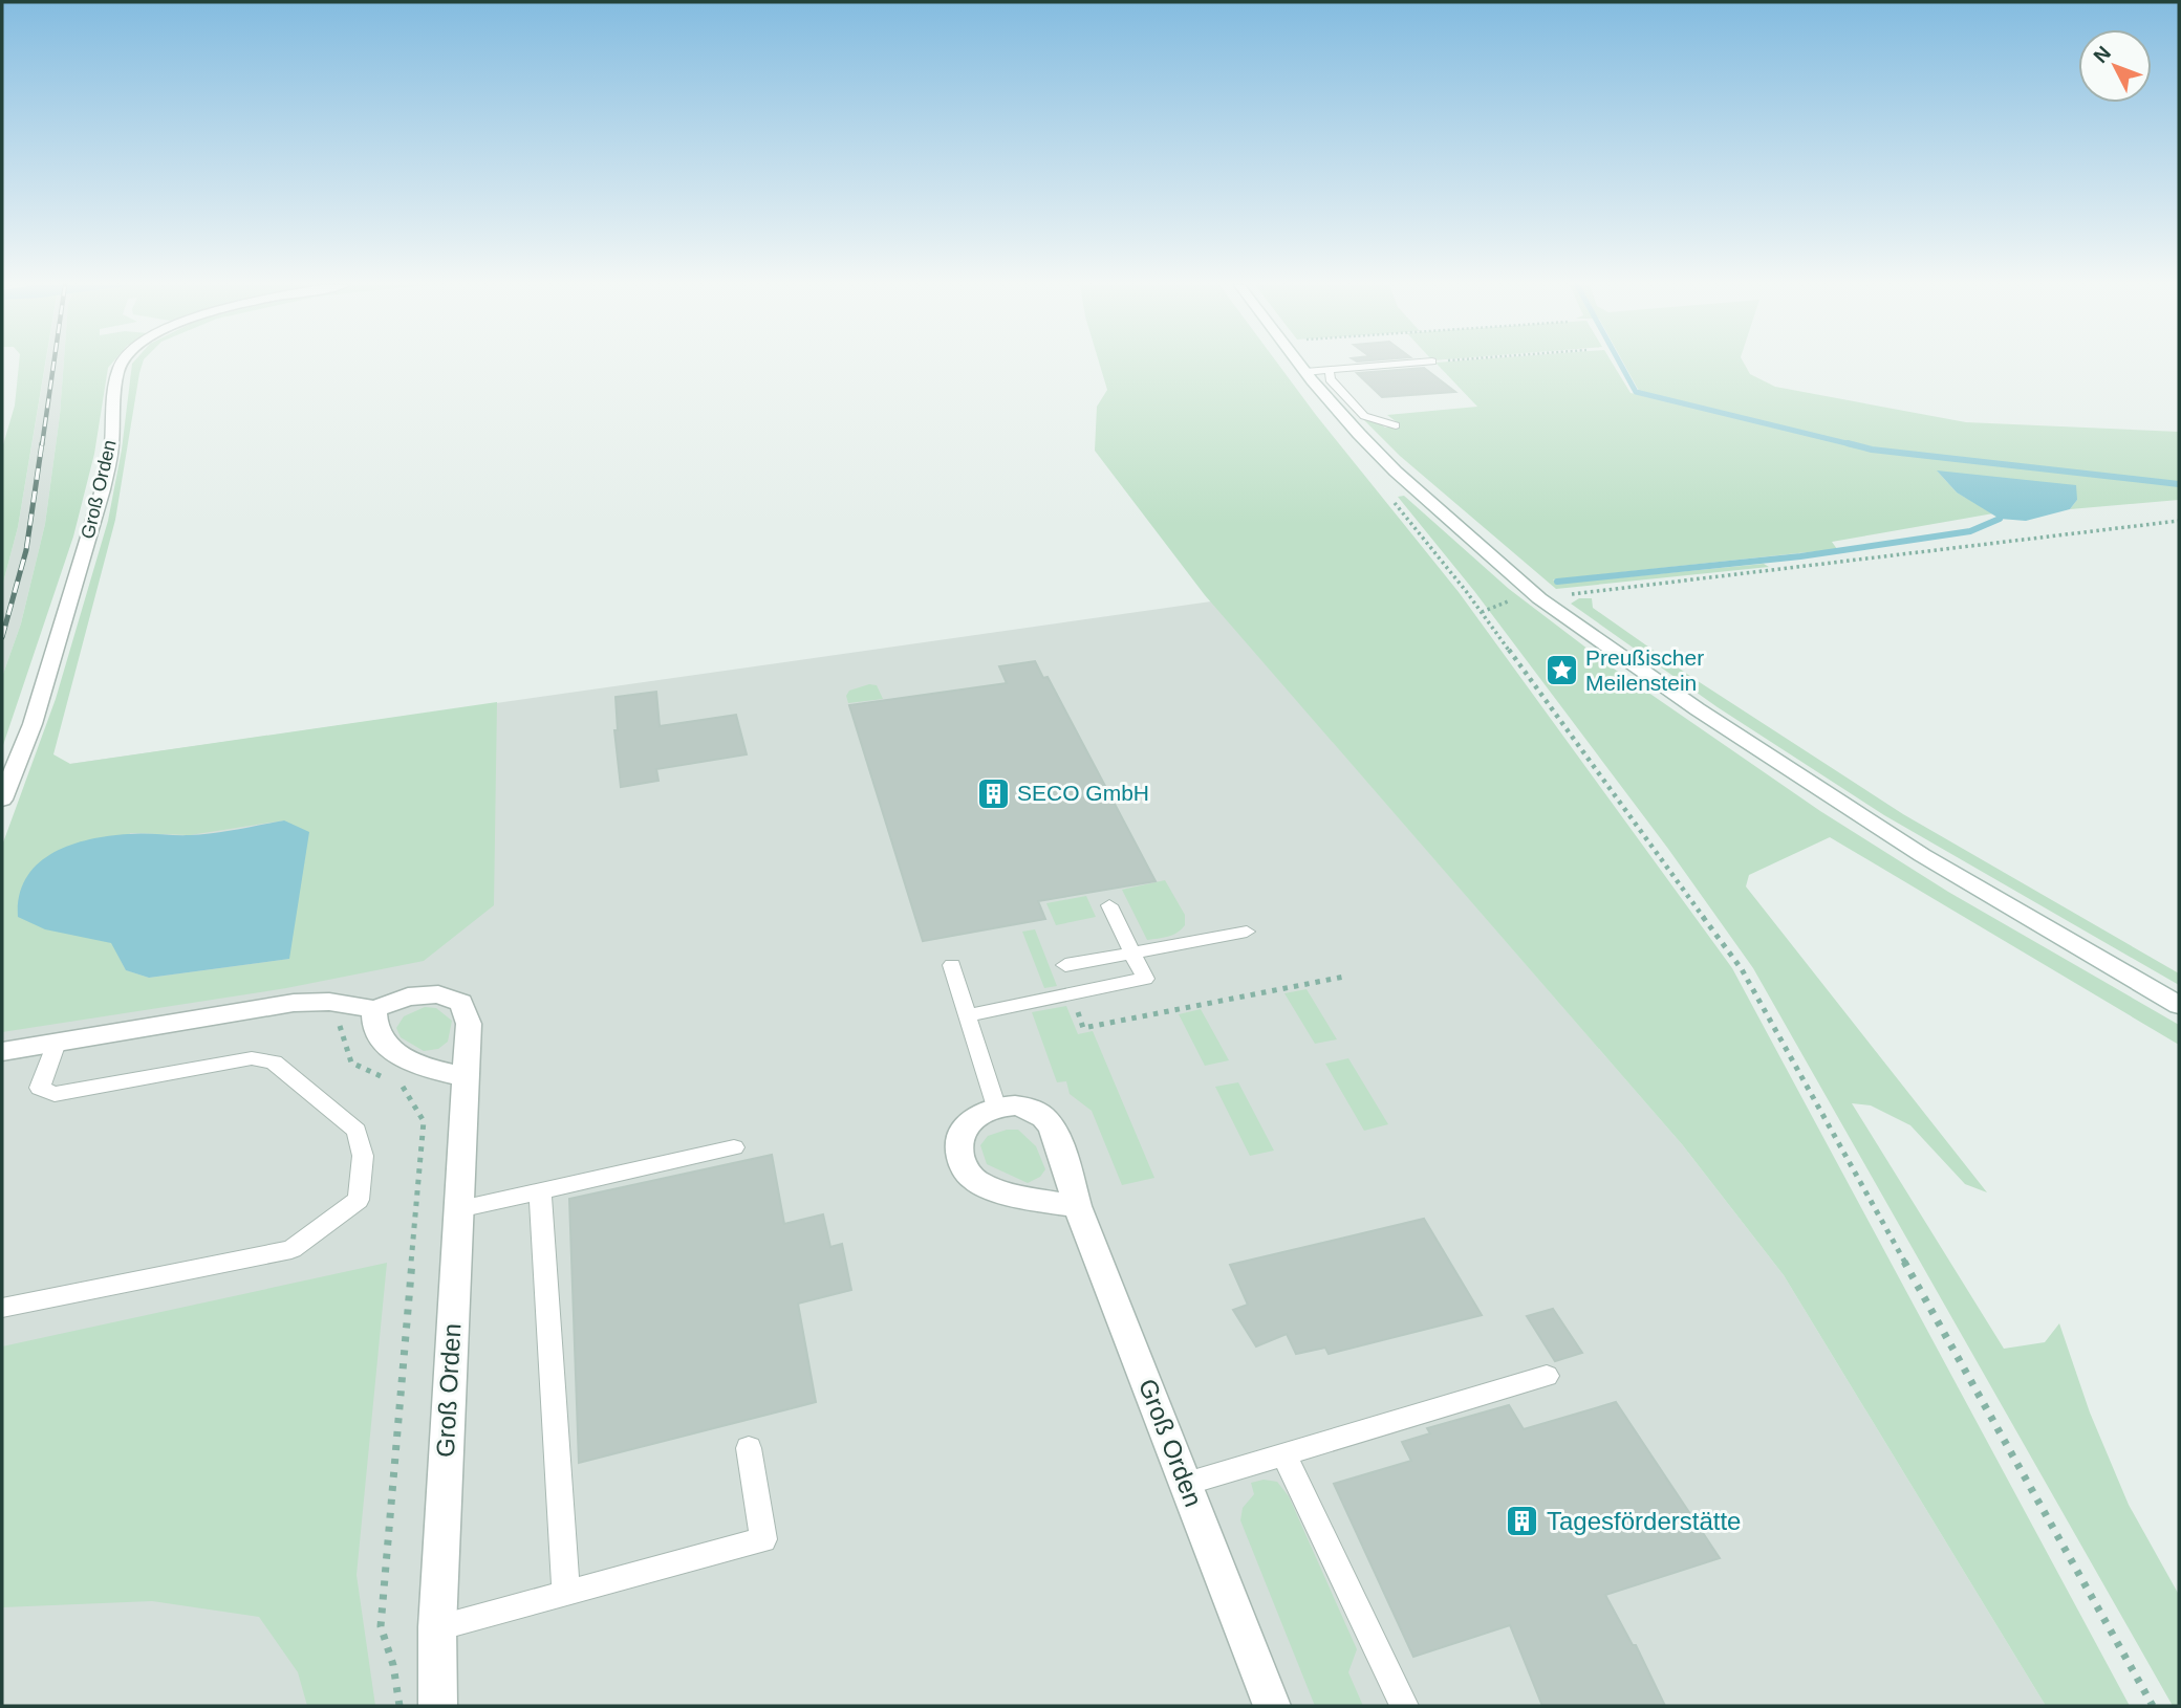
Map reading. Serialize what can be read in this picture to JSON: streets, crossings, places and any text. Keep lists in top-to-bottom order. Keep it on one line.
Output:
{"streets":{"street":["Groß Orden"]},"places":{"place":["Preußischer Meilenstein"],"building":["SECO GmbH","Tagesförderstätte"]},"north":"top left"}
